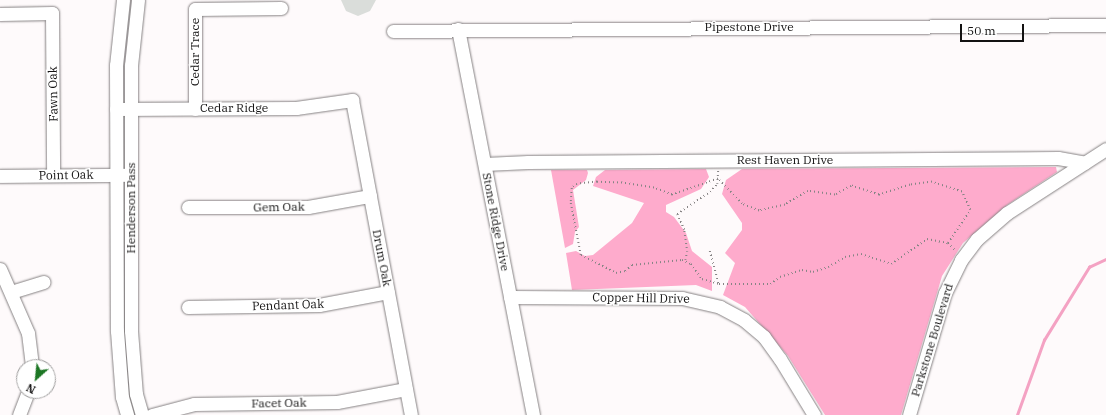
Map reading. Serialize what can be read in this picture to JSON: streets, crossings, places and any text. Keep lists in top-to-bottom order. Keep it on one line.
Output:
{"streets":{"street":["Pipestone Drive","Cedar Trace","Fawn Oak","Cedar Ridge","Rest Haven Drive","Point Oak","Gem Oak","Henderson Pass","Stone Ridge Drive","Drum Oak","Copper Hill Drive","Pendant Oak","Parkstone Boulevard","Facet Oak"]},"crossings":[["Pipestone Drive","Stone Ridge Drive"],["Cedar Trace","Cedar Ridge"],["Fawn Oak","Point Oak"],["Cedar Ridge","Henderson Pass"],["Cedar Ridge","Drum Oak"],["Rest Haven Drive","Stone Ridge Drive"],["Rest Haven Drive","Parkstone Boulevard"],["Point Oak","Henderson Pass"],["Gem Oak","Drum Oak"],["Stone Ridge Drive","Copper Hill Drive"],["Drum Oak","Pendant Oak"],["Drum Oak","Facet Oak"]],"scale_bar":"50 m","north":"bottom left"}
